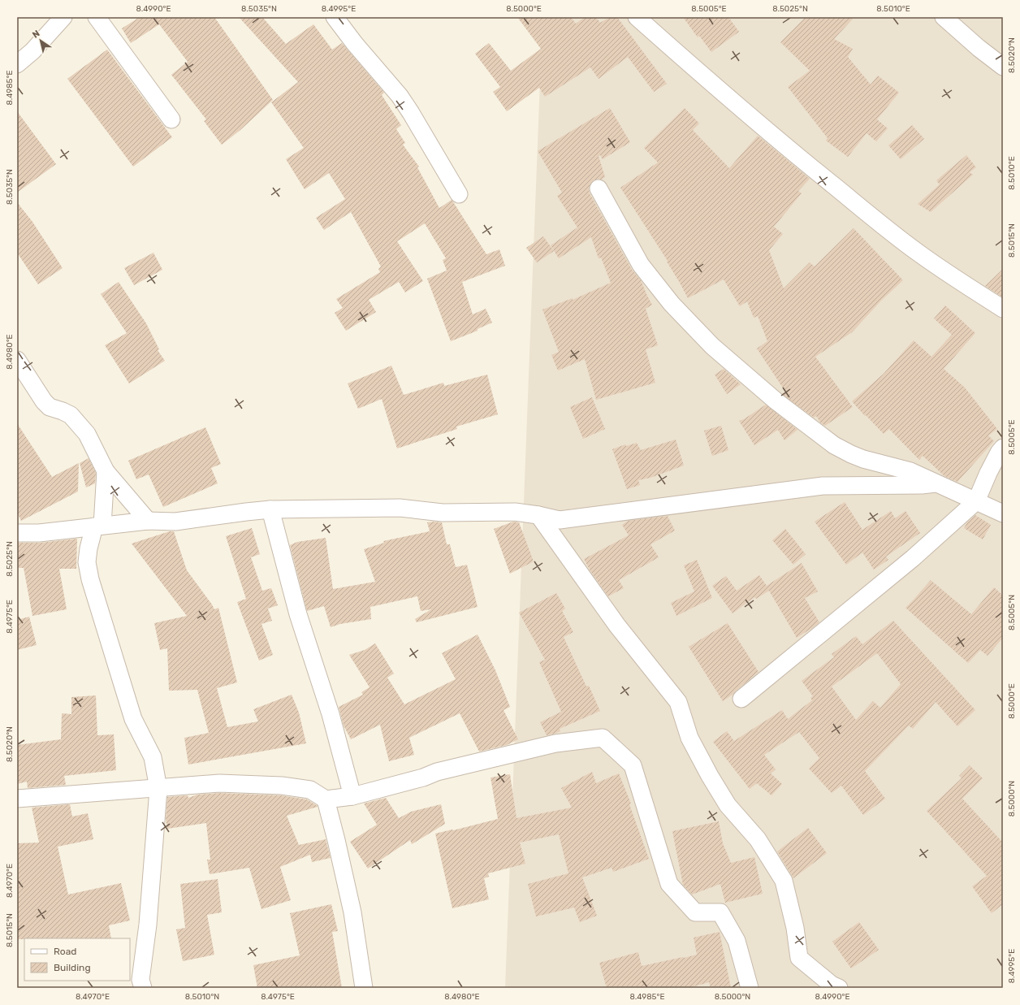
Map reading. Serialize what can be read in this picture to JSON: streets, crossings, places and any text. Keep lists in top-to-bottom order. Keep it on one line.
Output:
{"legend":["Road","Building"],"north":"top left","coordinates":["8.4990°E","8.5035°N","8.4995°E","8.5000°E","8.5005°E","8.5025°N","8.5010°E","8.5020°N","8.4985°E","8.5015°N","8.4980°E","8.5005°N","8.4975°E","8.5000°N","8.4970°E","8.5010°N"]}
